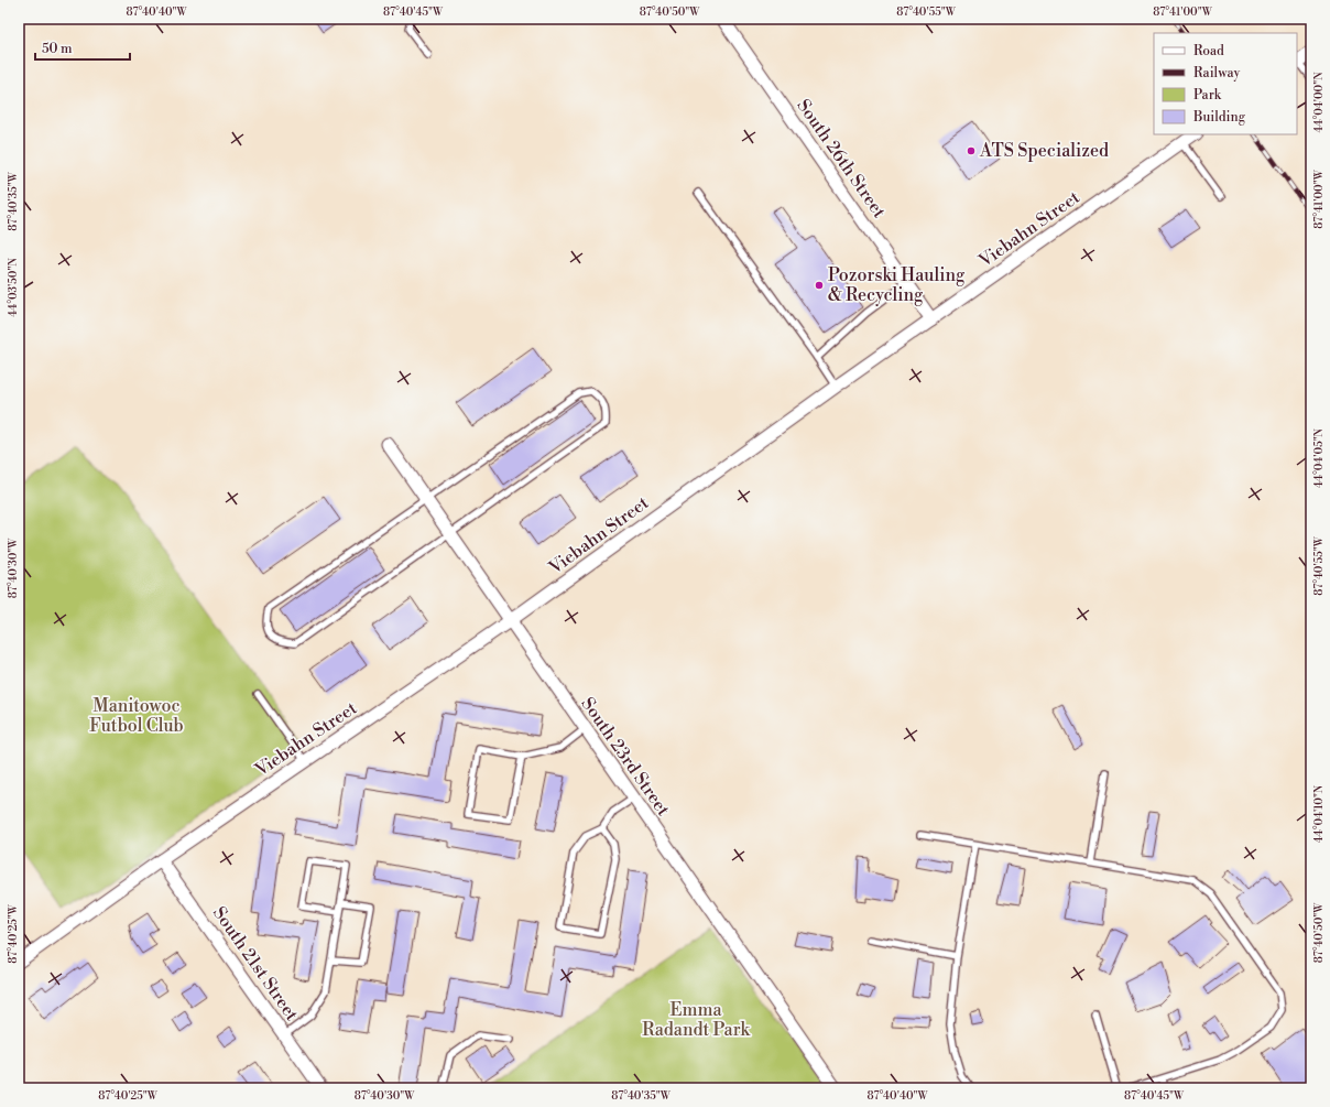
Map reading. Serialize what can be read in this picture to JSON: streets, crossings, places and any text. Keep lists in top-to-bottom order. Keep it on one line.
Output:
{"streets":{"street":["South 26th Street","Viebahn Street","South 23rd Street","South 21st Street"]},"crossings":[["South 26th Street","Viebahn Street"],["Viebahn Street","South 23rd Street"],["Viebahn Street","South 21st Street"]],"parks":["Manitowoc Futbol Club","Emma Radandt Park"],"places":["ATS Specialized","Pozorski Hauling & Recycling"],"legend":["Road","Railway","Park","Building"],"scale_bar":"50 m","coordinates":["87°40'40\"W","87°40'45\"W","87°40'50\"W","87°40'55\"W","87°41'00\"W","44°04'00\"N","87°40'35\"W","44°03'50\"N","44°04'05\"N","87°40'30\"W","44°04'10\"N","87°40'25\"W"]}
